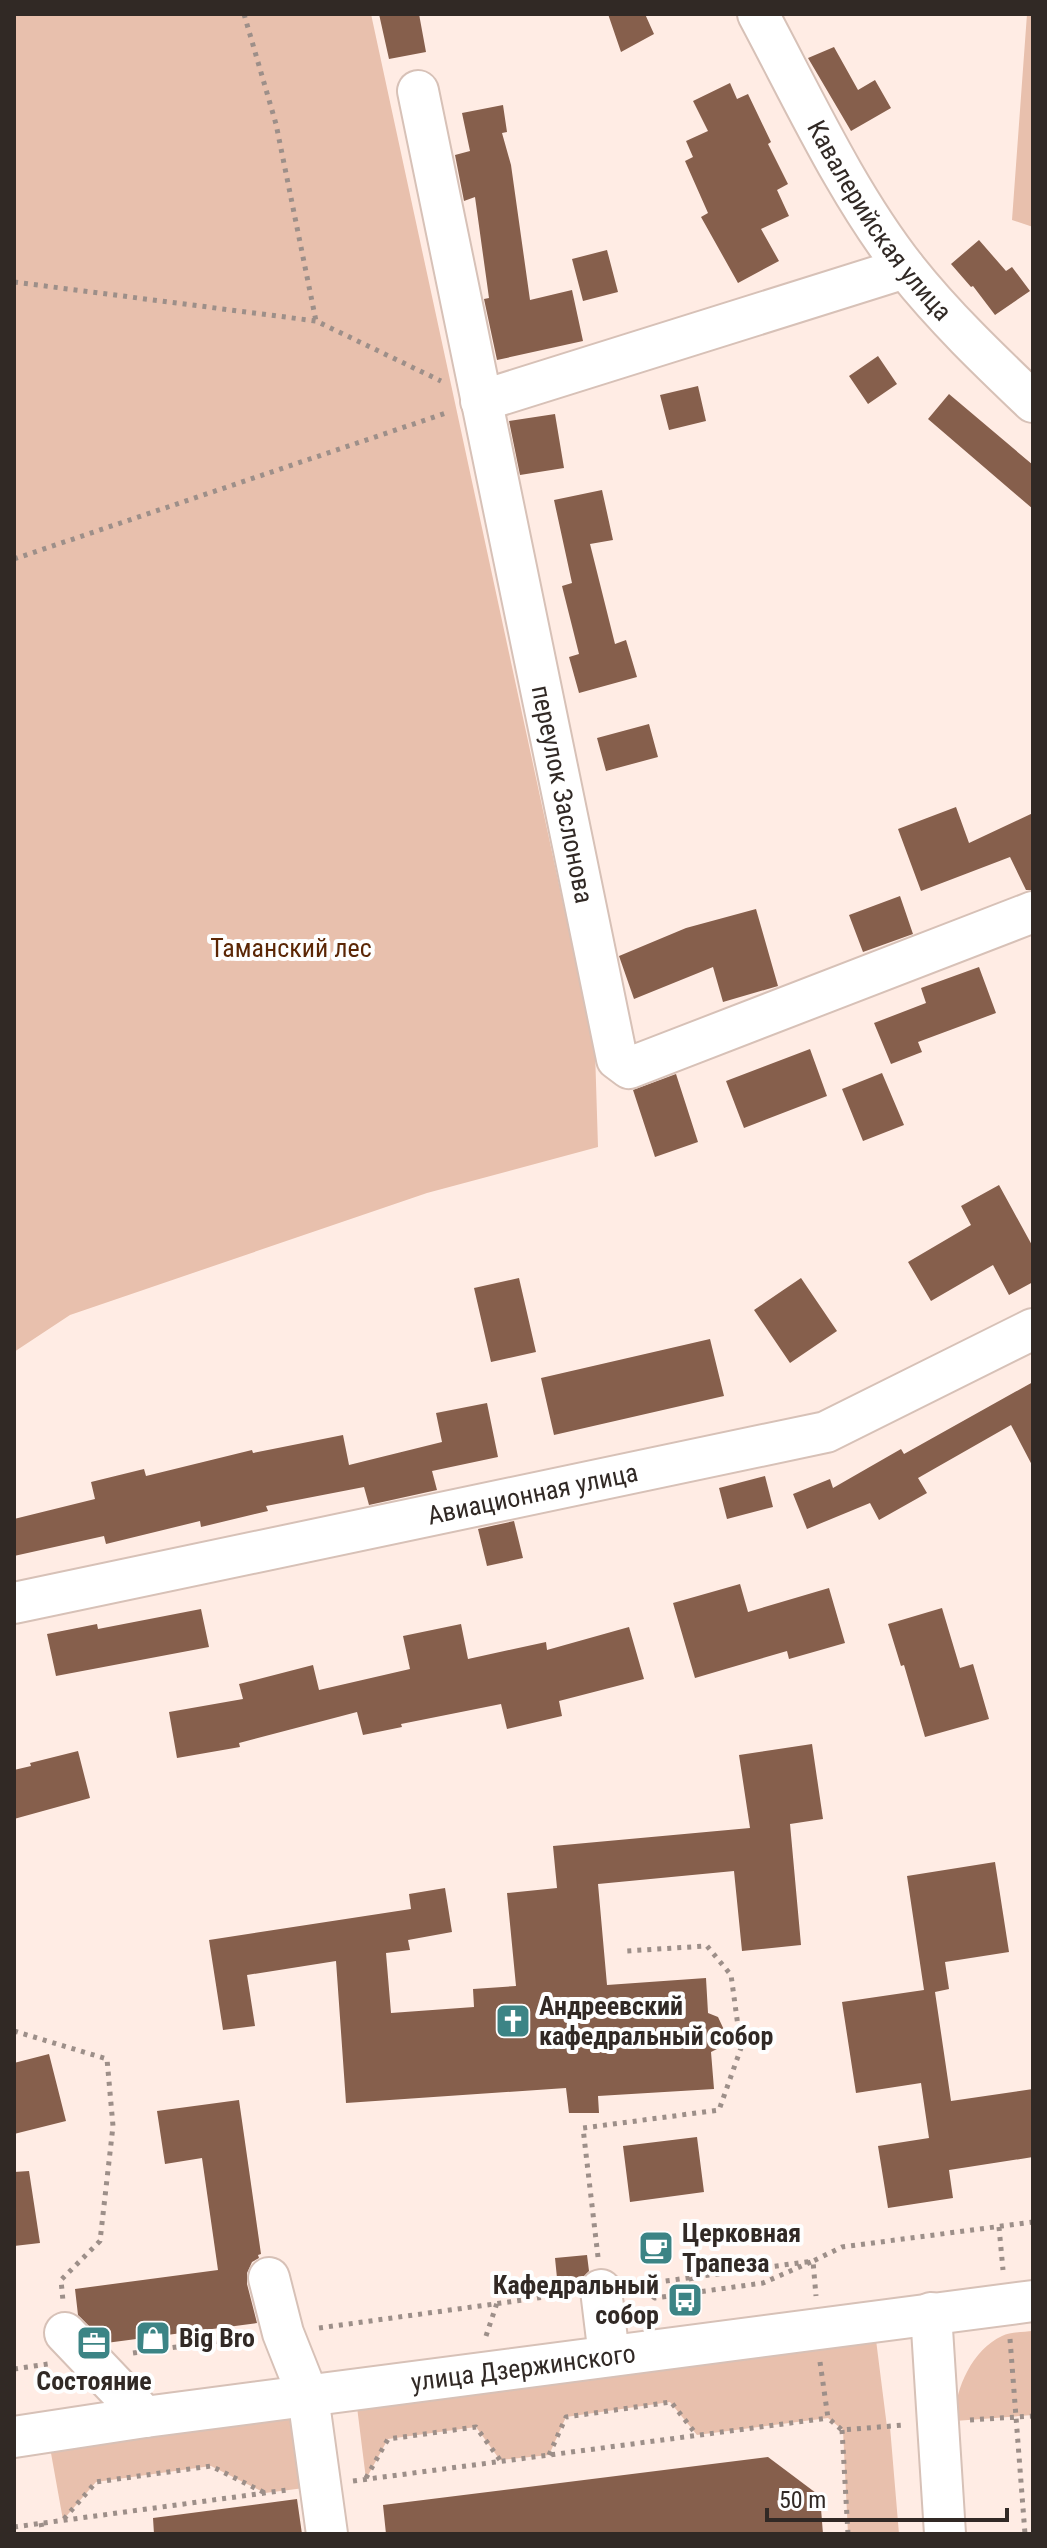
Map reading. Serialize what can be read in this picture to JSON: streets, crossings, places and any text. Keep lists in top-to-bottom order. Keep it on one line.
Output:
{"streets":{"street":["Кавалерийская улица","переулок Заслонова","Авиационная улица","улица Дзержинского"]},"parks":["Таманский лес"],"places":{"church":["Андреевский кафедральный собор"],"cafe":["Церковная Трапеза"],"bus stop":["Кафедральный собор"],"shop":["Big Bro"],"office":["Состояние"]},"scale_bar":"50 m"}
